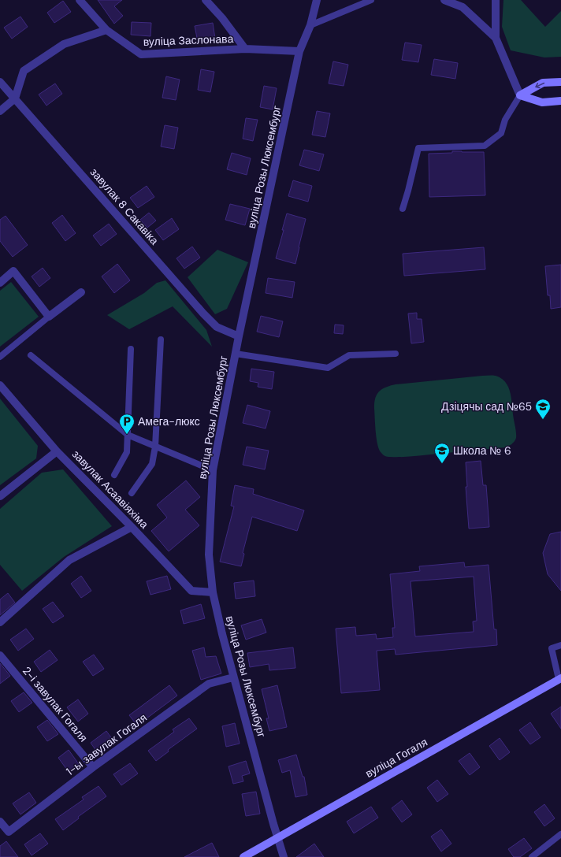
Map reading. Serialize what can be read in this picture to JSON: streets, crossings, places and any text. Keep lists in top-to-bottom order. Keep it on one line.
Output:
{"streets":{"main road":["вуліца Гогаля"],"street":["вуліца Заслонава","вуліца Розы Люксембург","завулак 8 Сакавіка","завулак Асаавіяхіма","2-і завулак Гогаля","1-ы завулак Гогаля"]},"crossings":[["вуліца Заслонава","вуліца Розы Люксембург"],["вуліца Розы Люксембург","завулак 8 Сакавіка"],["вуліца Розы Люксембург","завулак Асаавіяхіма"],["вуліца Розы Люксембург","1-ы завулак Гогаля"],["вуліца Розы Люксембург","вуліца Гогаля"],["2-і завулак Гогаля","1-ы завулак Гогаля"]],"places":{"school or university":["Дзіцячы сад №65","Школа № 6"],"parking":["Амега-люкс"]}}
